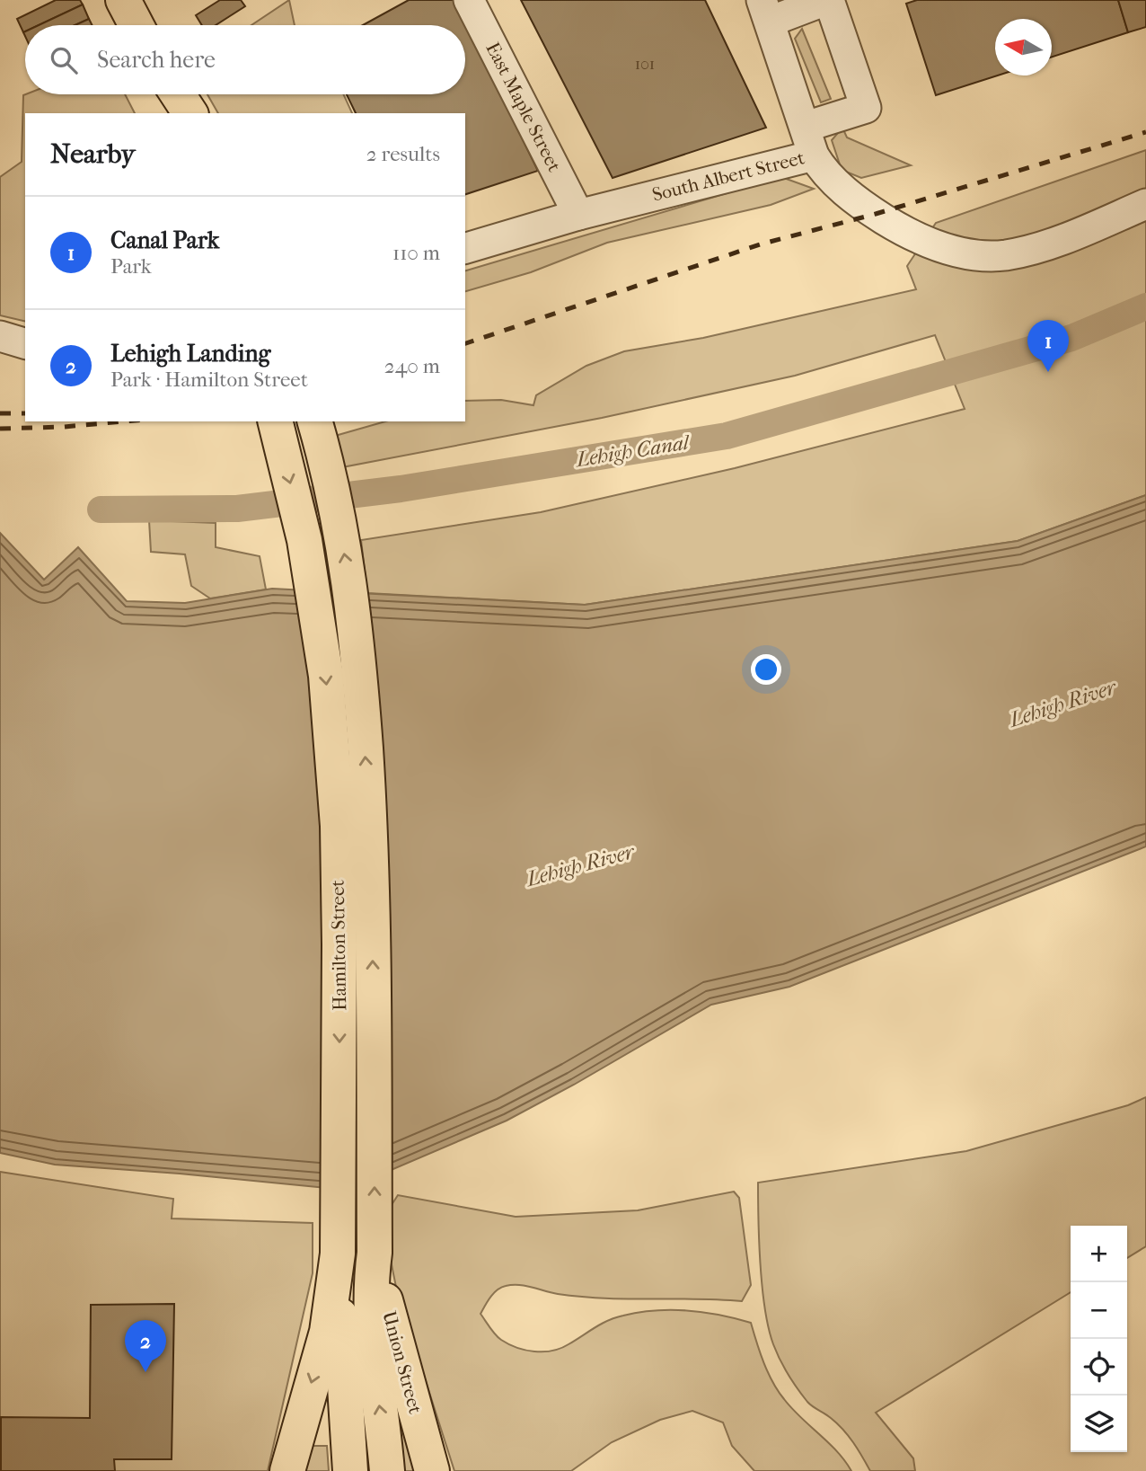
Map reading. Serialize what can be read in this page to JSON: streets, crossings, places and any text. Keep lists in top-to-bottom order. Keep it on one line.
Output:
{"streets":{"main road":["Hamilton Street","Union Street"],"street":["East Maple Street","South Albert Street"]},"crossings":[["East Maple Street","South Albert Street"],["Hamilton Street","Union Street"]],"water":["Lehigh Canal","Lehigh River"],"house_numbers":["101"],"north":"left","page":{"search":"Search here","heading":["Nearby","2 results"],"list":[{"mark":"1","name":"Canal Park","note":"Park","value":"110 m"},{"mark":"2","name":"Lehigh Landing","note":"Park · Hamilton Street","value":"240 m"}],"pins":["1","2"],"map_buttons":["+","−"]}}
